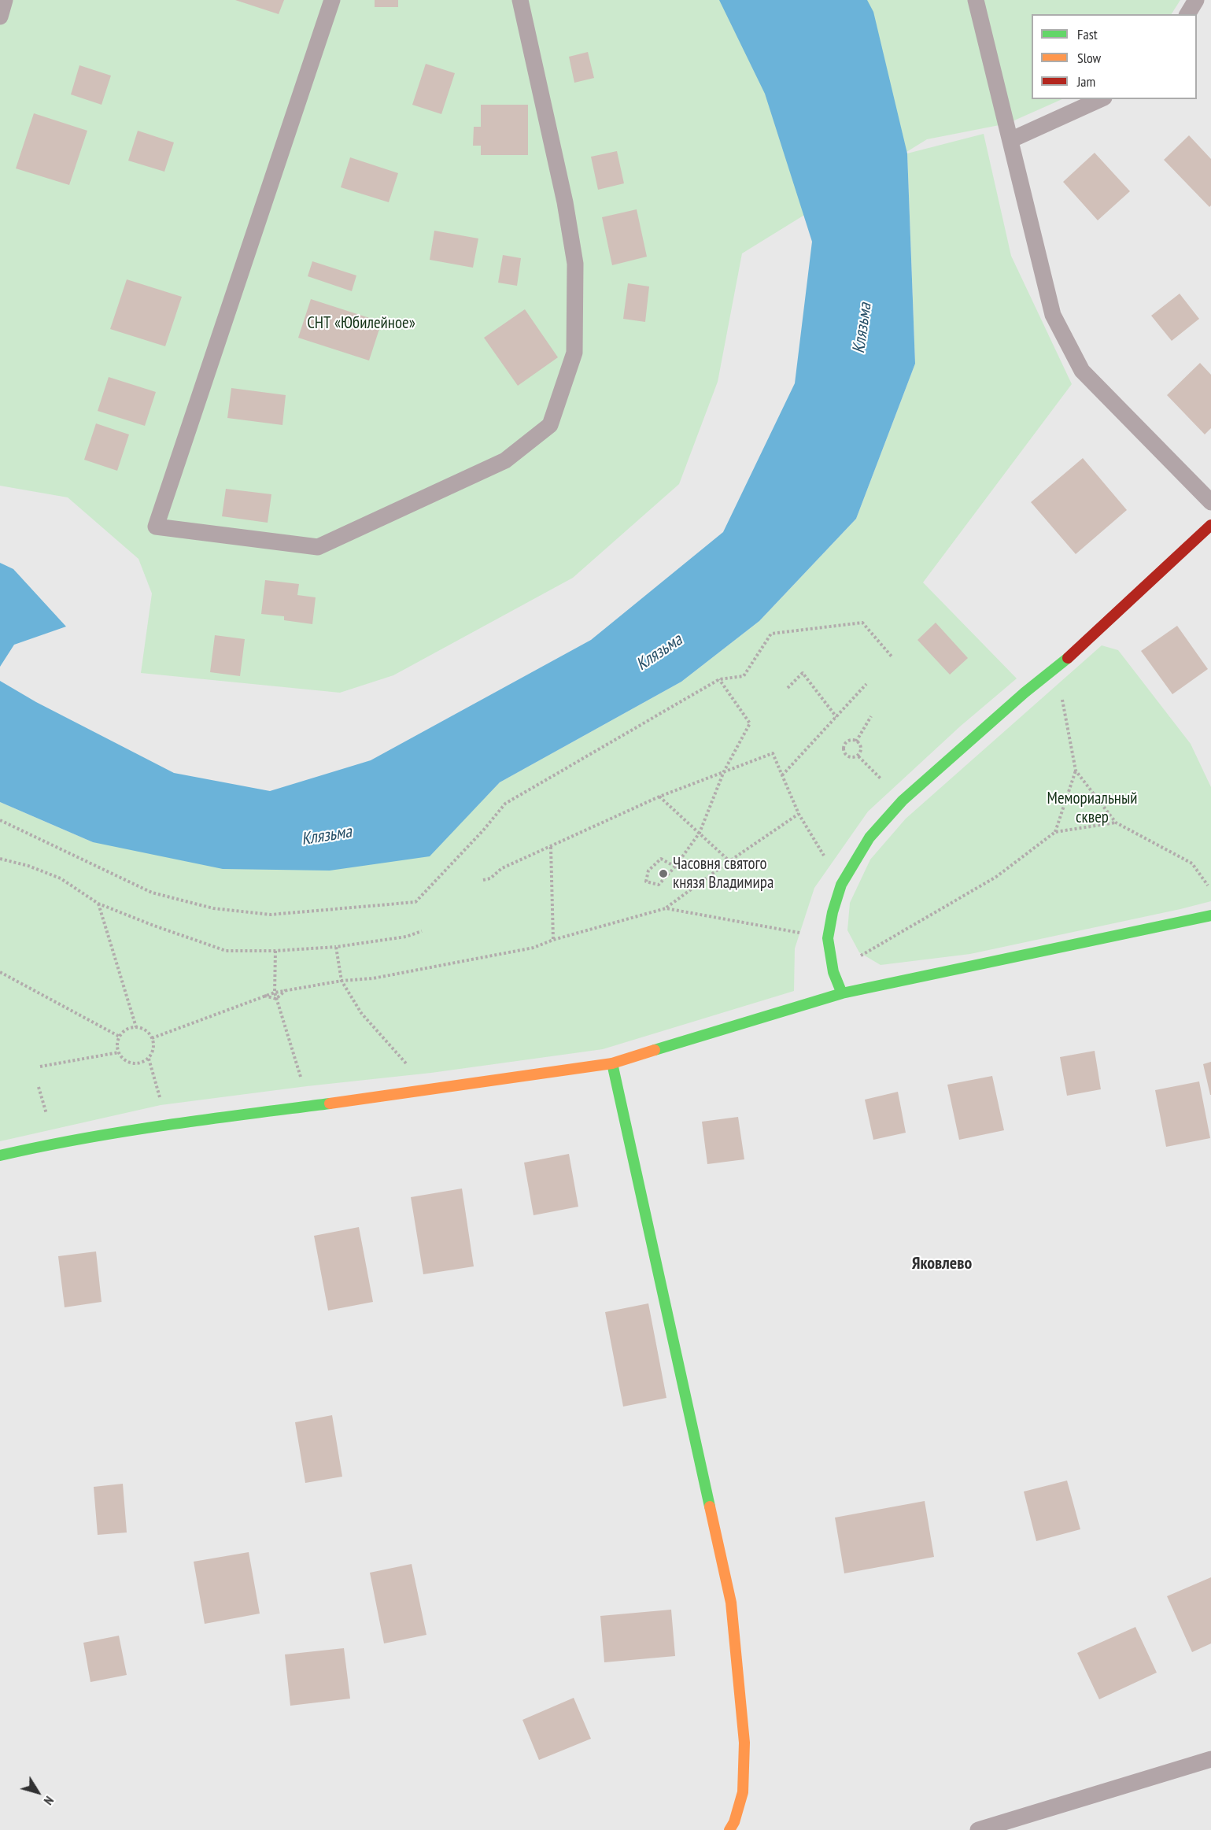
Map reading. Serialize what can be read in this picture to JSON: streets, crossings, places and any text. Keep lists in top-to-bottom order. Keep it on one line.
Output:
{"districts":["Яковлево"],"water":["Клязьма"],"parks":["СНТ «Юбилейное»","Мемориальный сквер"],"places":["Часовня святого князя Владимира"],"legend":["Fast","Slow","Jam"],"north":"bottom right"}
